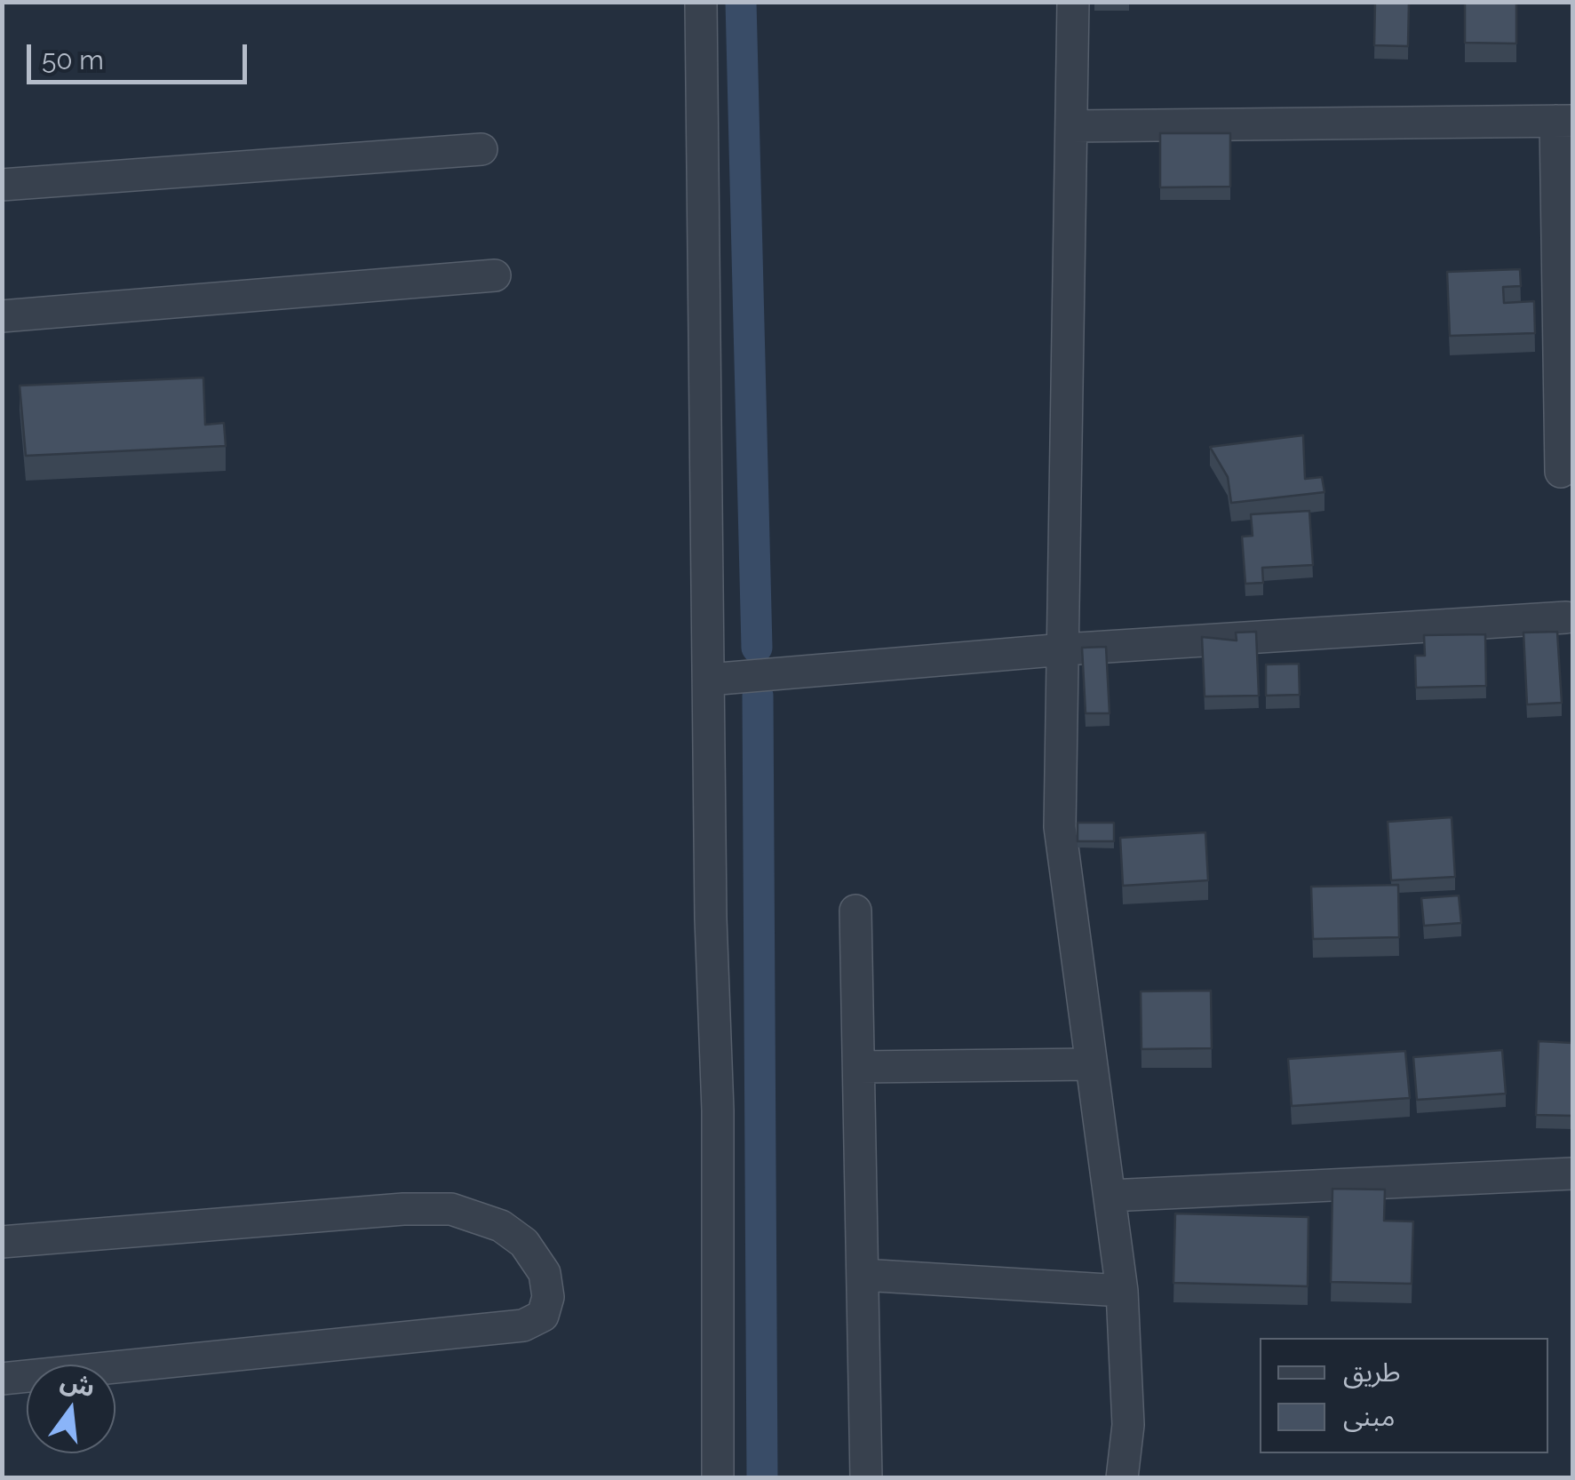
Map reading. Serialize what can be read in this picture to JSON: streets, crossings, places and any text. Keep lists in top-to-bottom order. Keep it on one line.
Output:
{"legend":["طريق","مبنى"],"scale_bar":"50 m","north":"top"}
